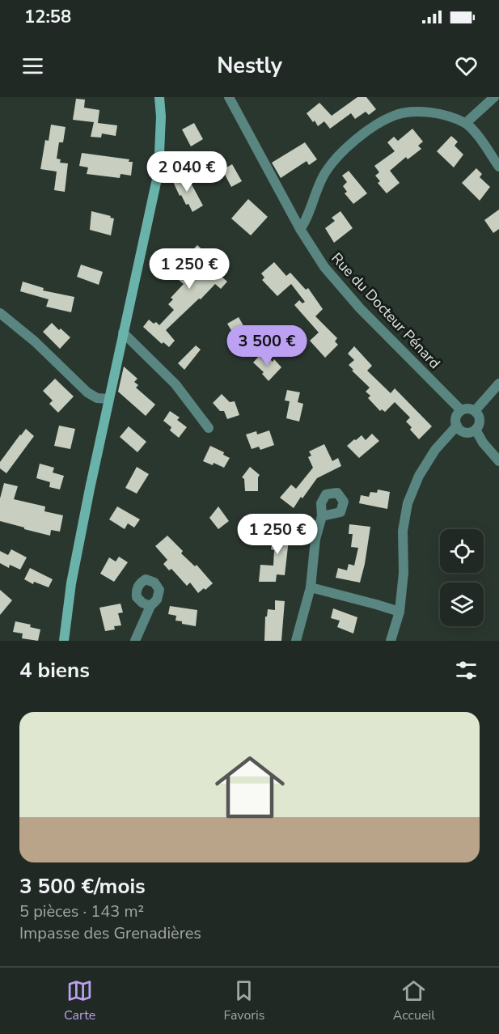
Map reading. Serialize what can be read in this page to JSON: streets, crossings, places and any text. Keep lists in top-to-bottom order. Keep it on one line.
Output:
{"streets":{"street":["Rue du Docteur Pénard"]},"page":{"status":"12:58","header":"Nestly","price":["2 040 €","1 250 €","3 500 €","1 250 €"],"heading":"4 biens","list":[{"name":"3 500 €/mois","note":"5 pièces · 143 m² · Impasse des Grenadières"}],"tabs":["Carte","Favoris","Accueil"]}}
